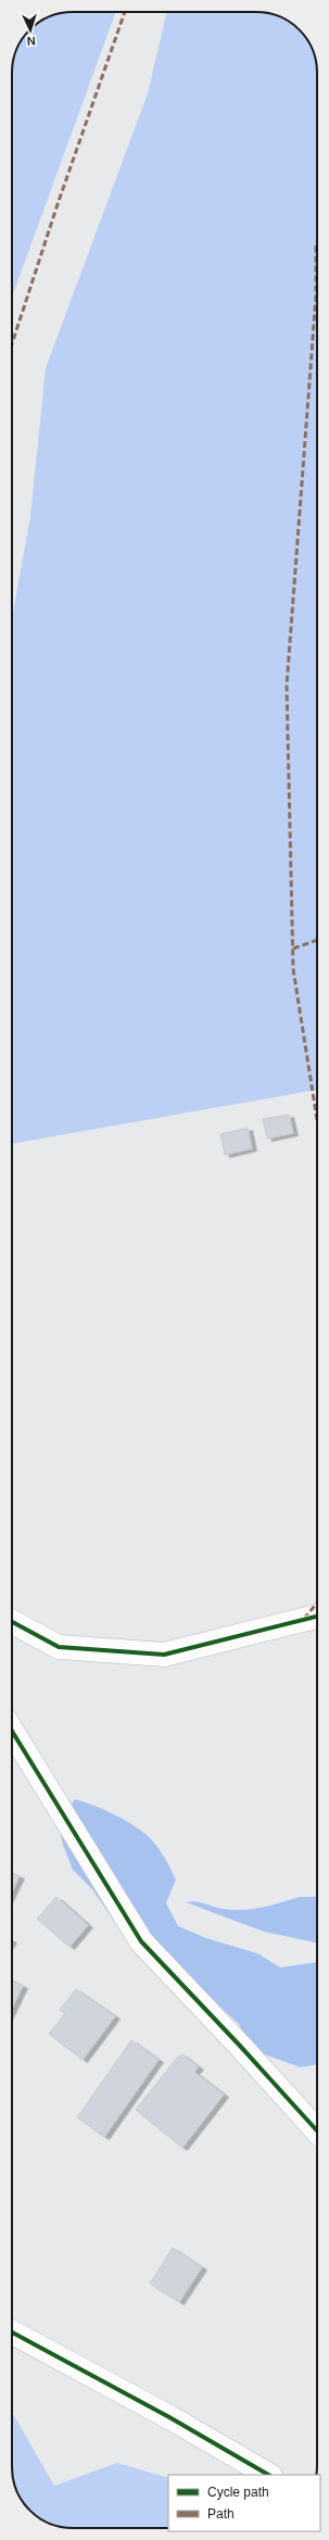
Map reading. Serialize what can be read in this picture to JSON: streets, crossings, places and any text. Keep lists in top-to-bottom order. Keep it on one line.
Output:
{"legend":["Cycle path","Path"],"north":"bottom"}
